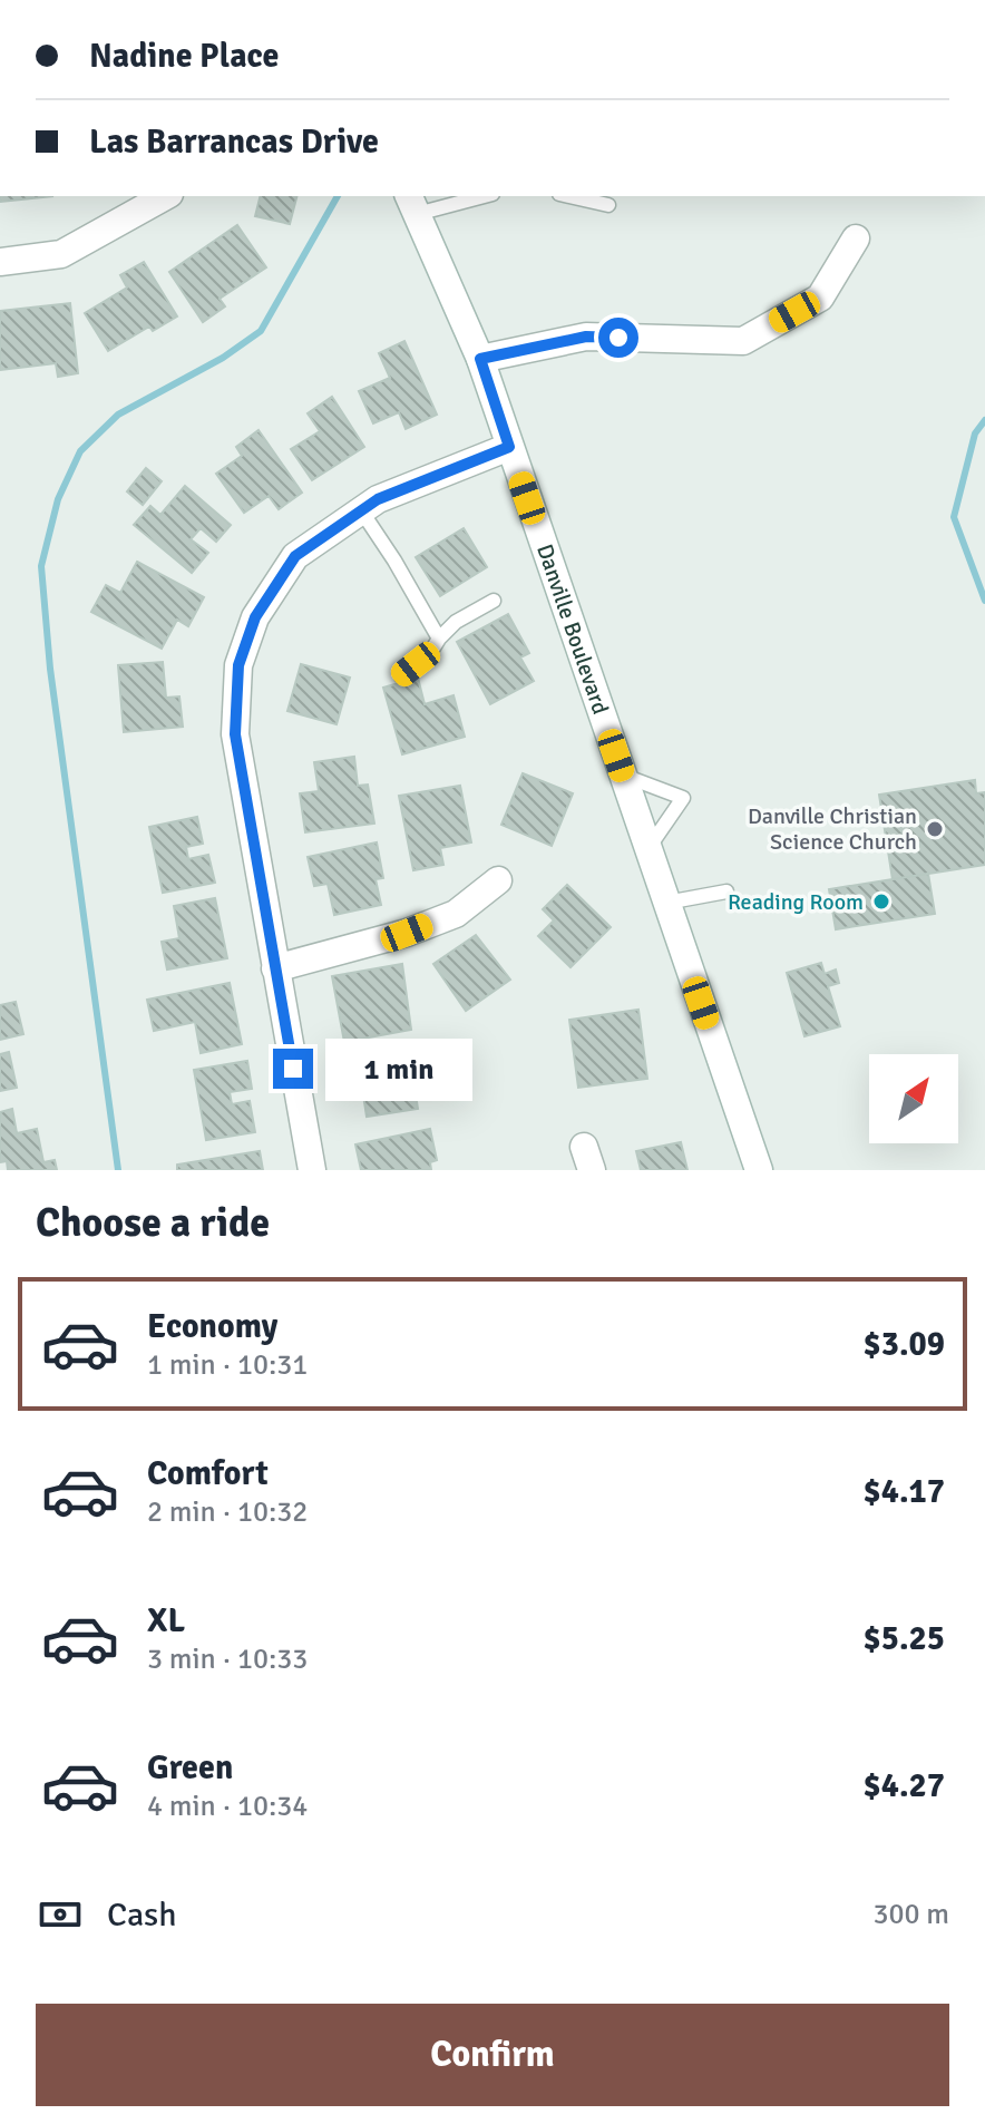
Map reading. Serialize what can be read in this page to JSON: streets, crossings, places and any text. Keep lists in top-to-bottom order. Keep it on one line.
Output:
{"streets":{"street":["Danville Boulevard"]},"places":["Danville Christian Science Church","Reading Room"],"north":"top right","page":{"banner":["Nadine Place","Las Barrancas Drive"],"bubble":"1 min","heading":"Choose a ride","list":[{"name":"Economy","note":"1 min · 10:31","value":"$3.09"},{"name":"Comfort","note":"2 min · 10:32","value":"$4.17"},{"name":"XL","note":"3 min · 10:33","value":"$5.25"},{"name":"Green","note":"4 min · 10:34","value":"$4.27"}],"pay":["Cash","300 m"],"buttons":"Confirm"}}
